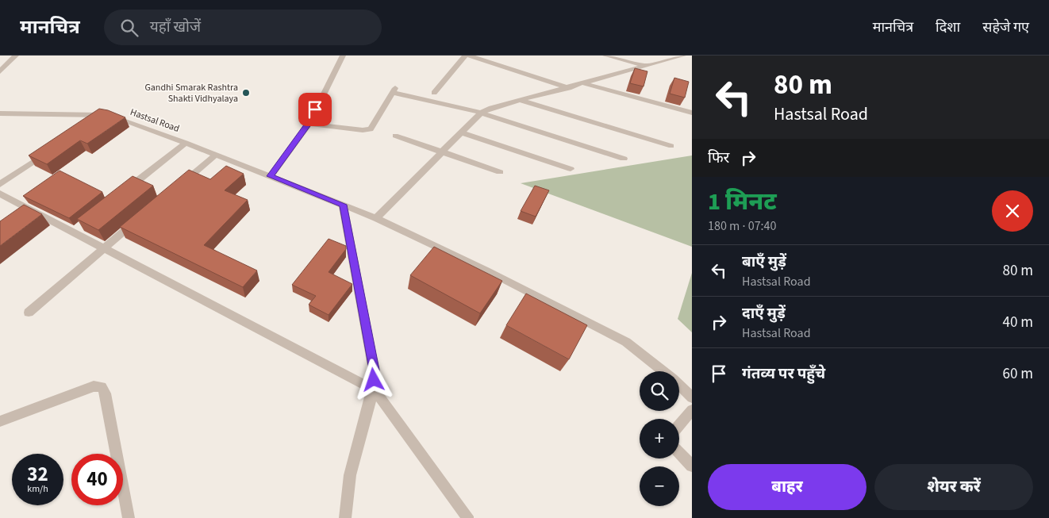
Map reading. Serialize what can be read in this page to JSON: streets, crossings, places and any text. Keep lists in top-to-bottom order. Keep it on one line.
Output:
{"streets":{"street":["Hastsal Road"]},"places":["Gandhi Smarak Rashtra Shakti Vidhyalaya"],"page":{"header":"मानचित्र","search":"यहाँ खोजें","nav":["मानचित्र","दिशा","सहेजे गए"],"turn":["80 m","Hastsal Road"],"then":"फिर","heading":["1 मिनट","180 m · 07:40"],"list":[{"name":"बाएँ मुड़ें","note":"Hastsal Road","value":"80 m"},{"name":"दाएँ मुड़ें","note":"Hastsal Road","value":"40 m"},{"name":"गंतव्य पर पहुँचे","value":"60 m"}],"map_buttons":["+","−"],"speed":"32 km/h","limit":"40","buttons":["बाहर","शेयर करें"]}}
